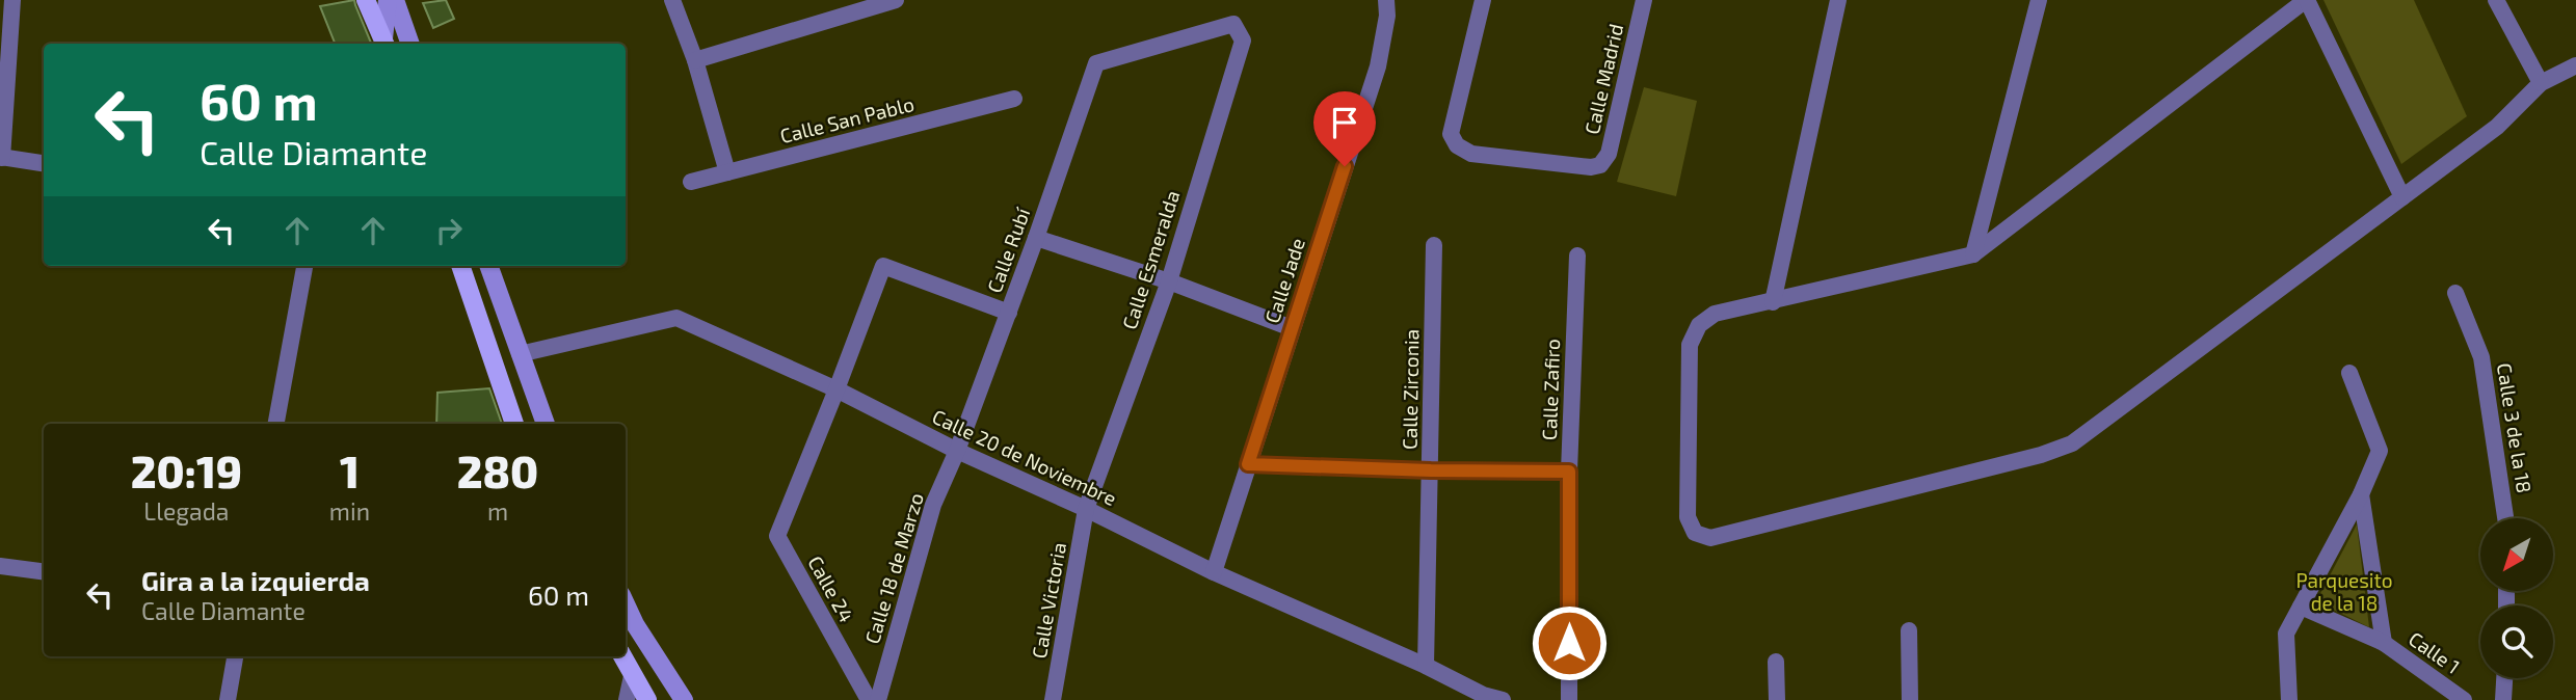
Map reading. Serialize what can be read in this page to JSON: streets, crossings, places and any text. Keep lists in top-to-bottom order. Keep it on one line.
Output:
{"streets":{"street":["Calle Madrid","Calle San Pablo","Calle Rubí","Calle Esmeralda","Calle Jade","Calle Zirconia","Calle Zafiro","Calle 3 de la 18","Calle 20 de Noviembre","Calle 18 de Marzo","Calle 24","Calle Victoria","Calle 1"]},"crossings":[["Calle Rubí","Calle Esmeralda"],["Calle Rubí","Calle 20 de Noviembre"],["Calle Rubí","Calle 18 de Marzo"],["Calle Esmeralda","Calle 20 de Noviembre"],["Calle Esmeralda","Calle Victoria"],["Calle Jade","Calle 20 de Noviembre"],["Calle Zirconia","Calle 20 de Noviembre"],["Calle 20 de Noviembre","Calle 18 de Marzo"],["Calle 20 de Noviembre","Calle 24"],["Calle 20 de Noviembre","Calle Victoria"]],"parks":["Parquesito de la 18"],"north":"bottom left","page":{"turn":["60 m","Calle Diamante"],"eta":["20:19","Llegada","1","min","280","m"],"list":[{"name":"Gira a la izquierda","note":"Calle Diamante","value":"60 m"}]}}
